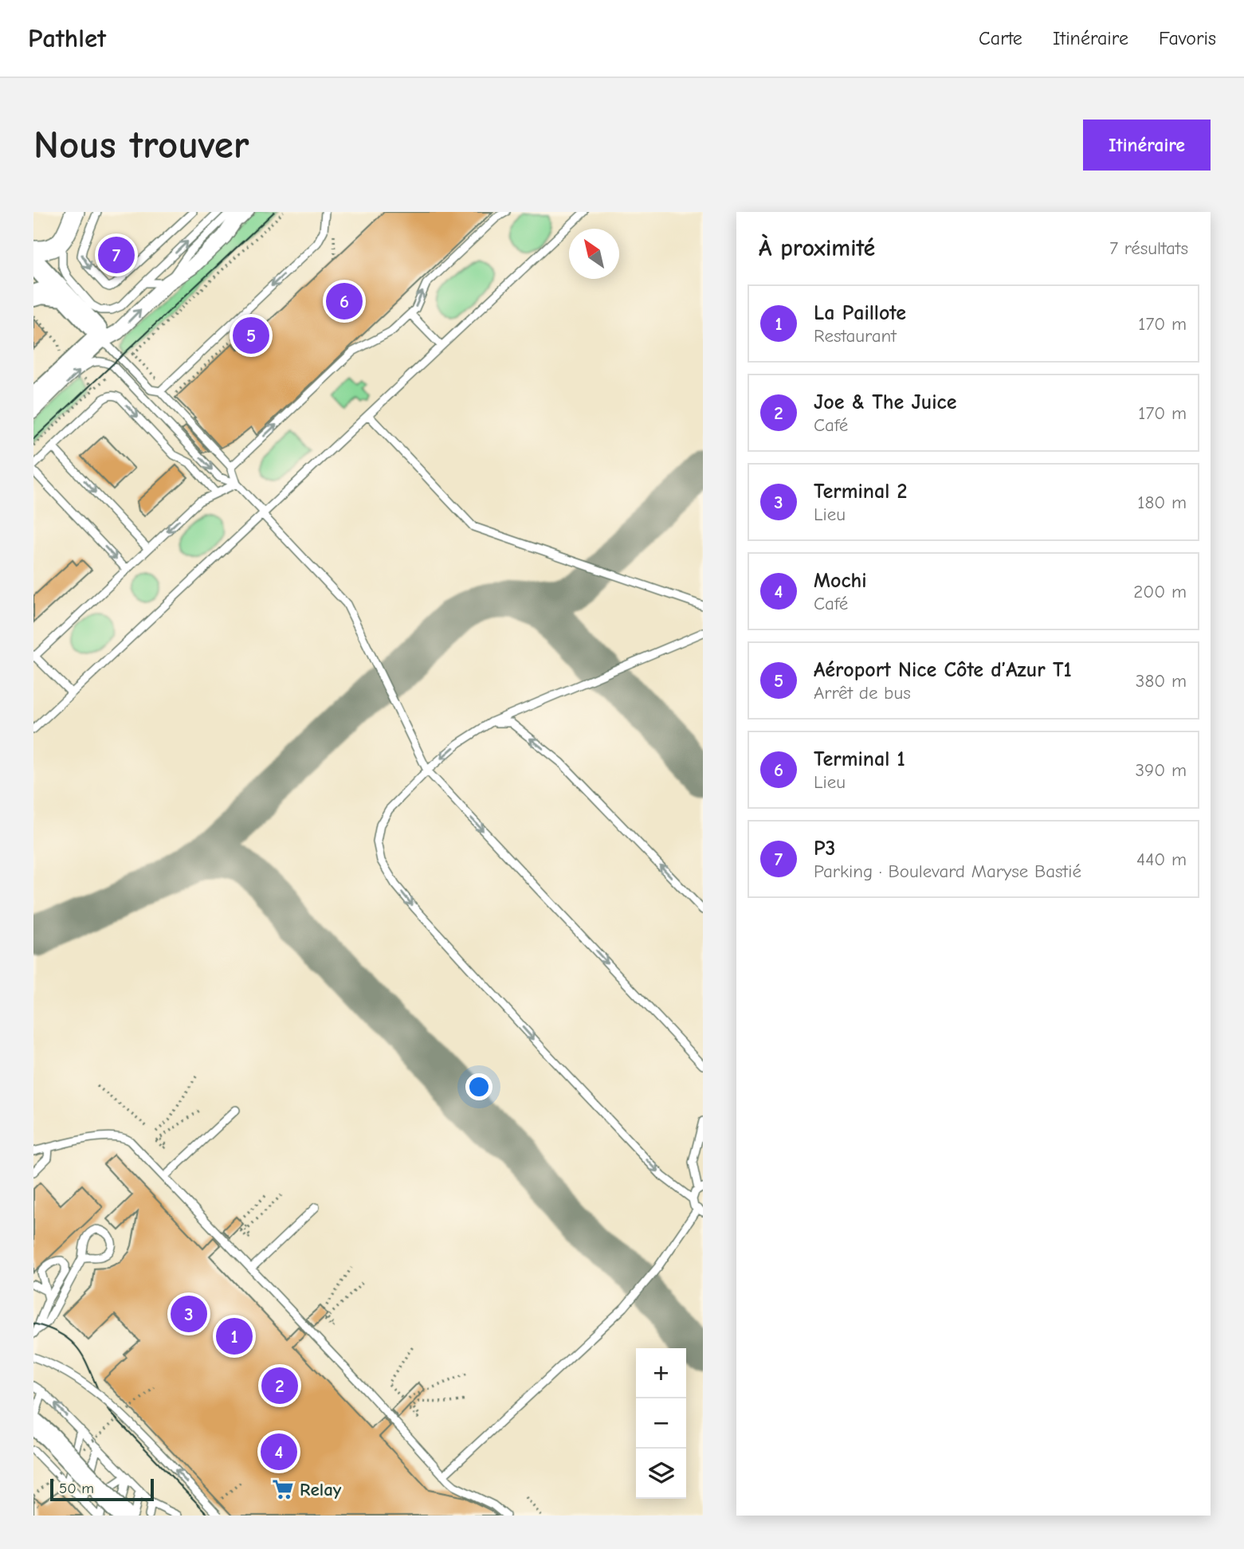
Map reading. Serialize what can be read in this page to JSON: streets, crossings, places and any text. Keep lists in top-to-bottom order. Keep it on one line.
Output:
{"places":{"supermarket":["Relay"]},"scale_bar":"50 m","north":"top left","page":{"header":"Pathlet","nav":["Carte","Itinéraire","Favoris"],"buttons":"Itinéraire","title":"Nous trouver","heading":["À proximité","7 résultats"],"pins":["7","6","5","3","1","2","4"],"list":[{"mark":"1","name":"La Paillote","note":"Restaurant","value":"170 m"},{"mark":"2","name":"Joe & The Juice","note":"Café","value":"170 m"},{"mark":"3","name":"Terminal 2","note":"Lieu","value":"180 m"},{"mark":"4","name":"Mochi","note":"Café","value":"200 m"},{"mark":"5","name":"Aéroport Nice Côte d’Azur T1","note":"Arrêt de bus","value":"380 m"},{"mark":"6","name":"Terminal 1","note":"Lieu","value":"390 m"},{"mark":"7","name":"P3","note":"Parking · Boulevard Maryse Bastié","value":"440 m"}],"map_buttons":["+","−"],"scale":"50 m"}}
